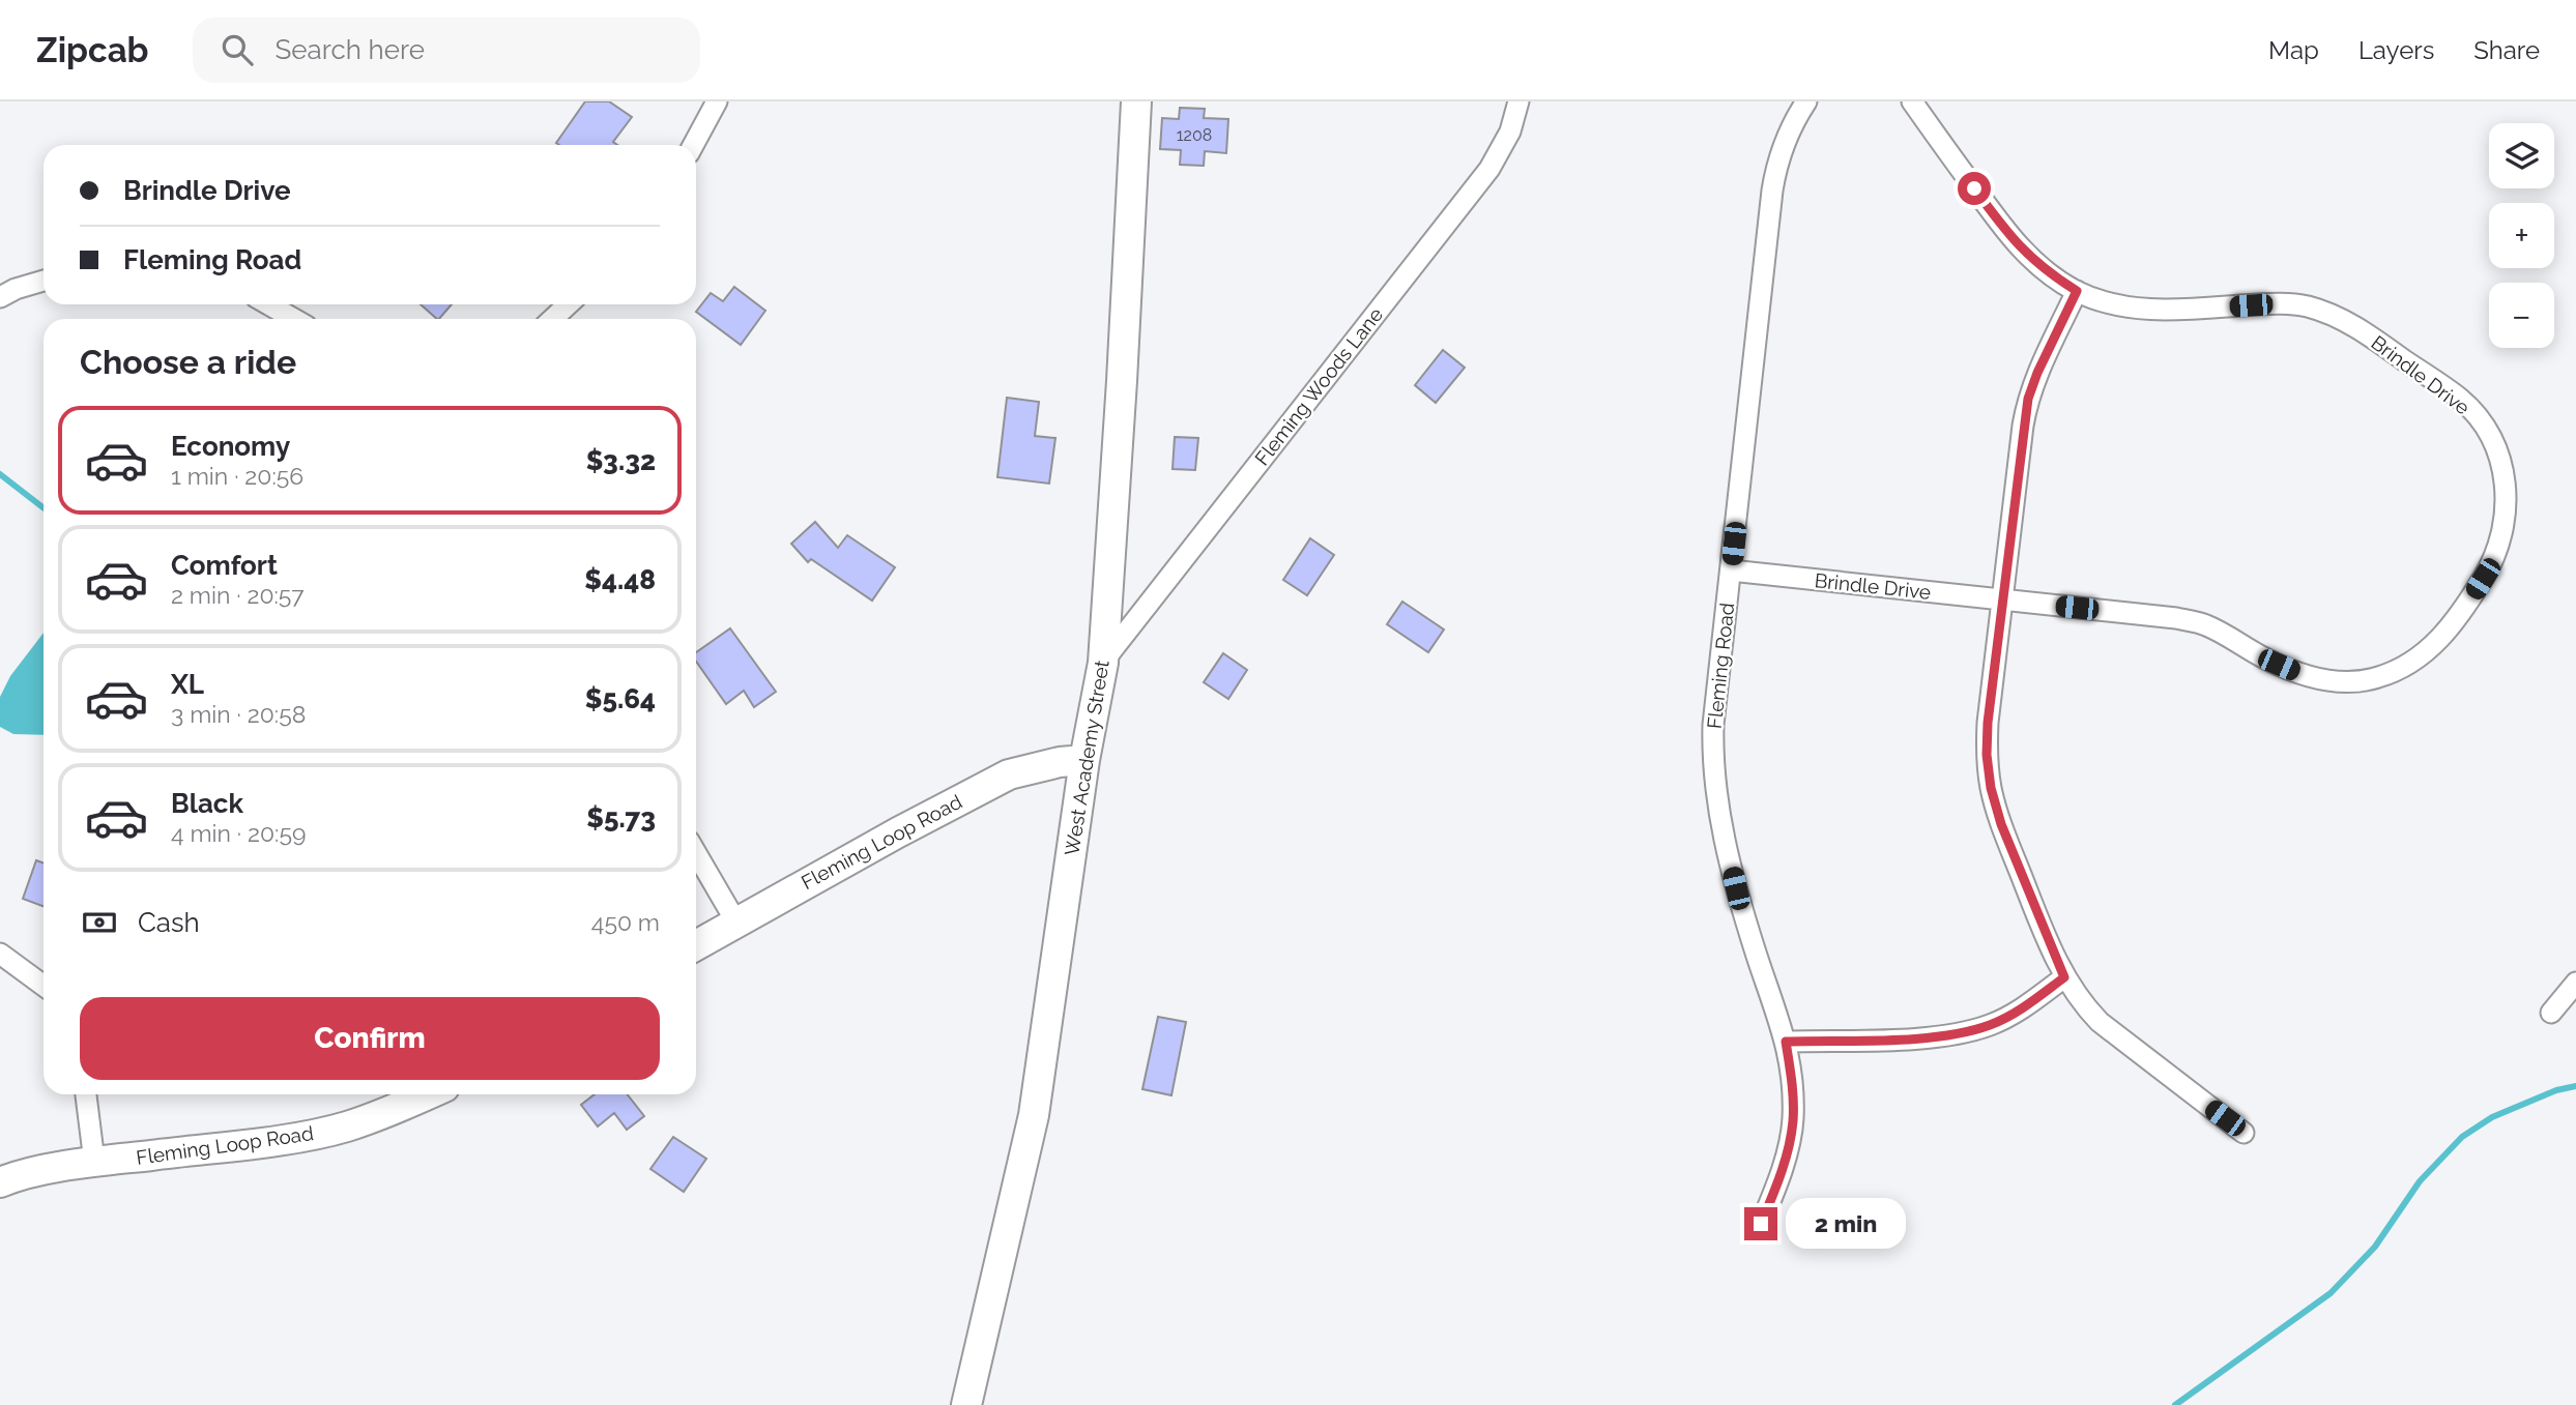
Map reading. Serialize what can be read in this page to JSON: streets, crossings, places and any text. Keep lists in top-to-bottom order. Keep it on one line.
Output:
{"streets":{"main road":["West Academy Street","Fleming Loop Road"],"street":["Brindle Drive","Fleming Woods Lane","Fleming Road"]},"crossings":[["Brindle Drive","Fleming Road"],["Fleming Woods Lane","West Academy Street"],["West Academy Street","Fleming Loop Road"]],"house_numbers":["1208"],"page":{"header":"Zipcab","search":"Search here","nav":["Map","Layers","Share"],"map_buttons":["+","−"],"banner":["Brindle Drive","Fleming Road"],"heading":"Choose a ride","list":[{"name":"Economy","note":"1 min · 20:56","value":"$3.32"},{"name":"Comfort","note":"2 min · 20:57","value":"$4.48"},{"name":"XL","note":"3 min · 20:58","value":"$5.64"},{"name":"Black","note":"4 min · 20:59","value":"$5.73"}],"pay":["Cash","450 m"],"buttons":"Confirm","bubble":"2 min"}}
